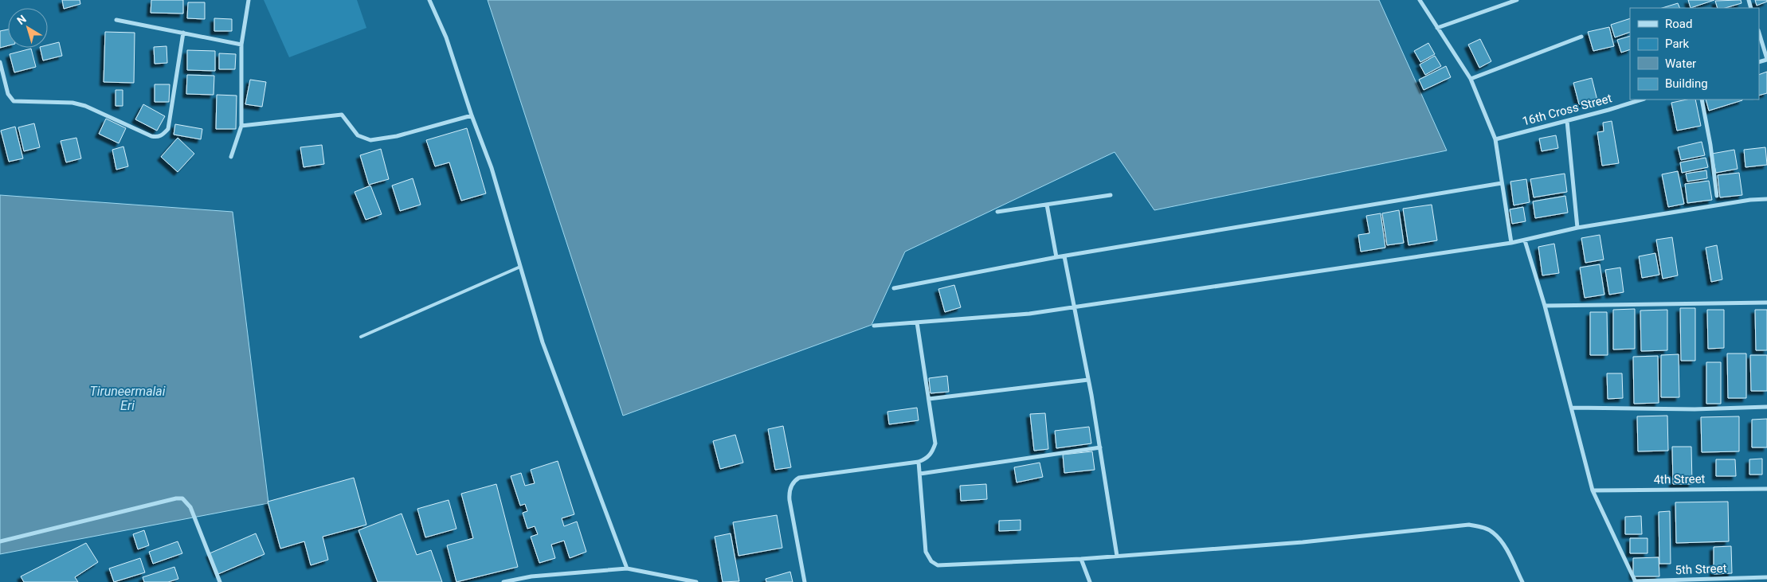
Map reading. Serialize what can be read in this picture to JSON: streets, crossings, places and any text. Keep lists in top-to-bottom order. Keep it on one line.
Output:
{"streets":{"street":["16th Cross Street","4th Street","5th Street"]},"water":["Tiruneermalai Eri"],"legend":["Road","Park","Water","Building"],"north":"top left"}
